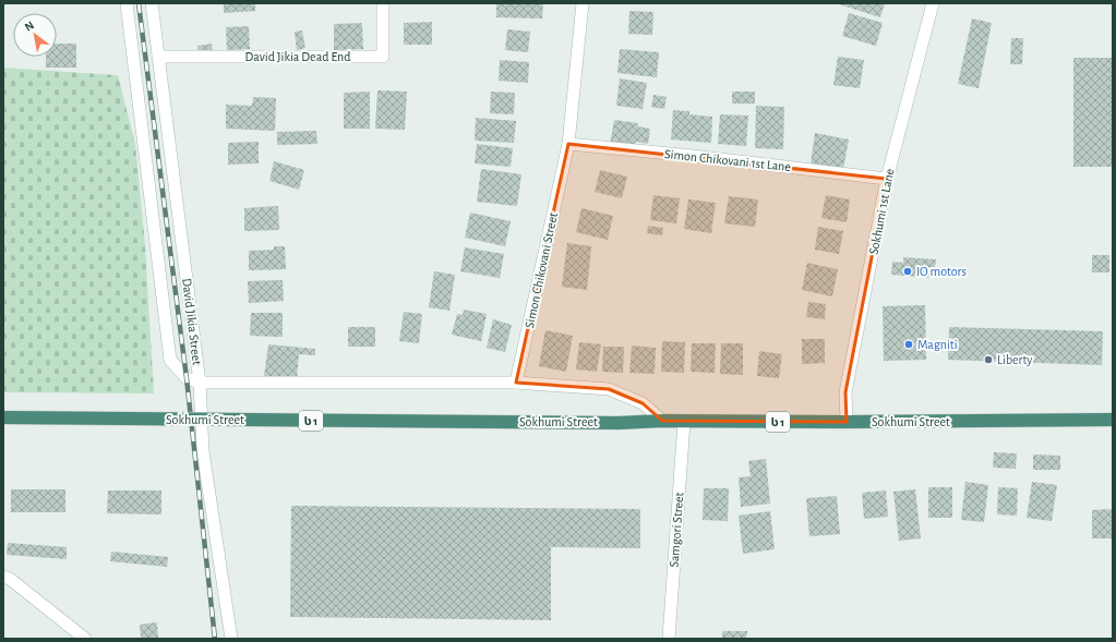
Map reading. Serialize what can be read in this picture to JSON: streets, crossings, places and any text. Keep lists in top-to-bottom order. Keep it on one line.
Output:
{"streets":{"highway":["Sokhumi Street","ს 1"],"street":["David Jikia Dead End","Simon Chikovani 1st Lane","Sokhumi 1st Lane","Simon Chikovani Street","David Jikia Street","Samgori Street"]},"crossings":[["David Jikia Dead End","David Jikia Street"],["Simon Chikovani 1st Lane","Sokhumi 1st Lane"],["Simon Chikovani 1st Lane","Simon Chikovani Street"],["Sokhumi 1st Lane","Sokhumi Street"],["Sokhumi Street","Samgori Street"]],"places":["IO motors","Magniti","Liberty"],"north":"top left"}
